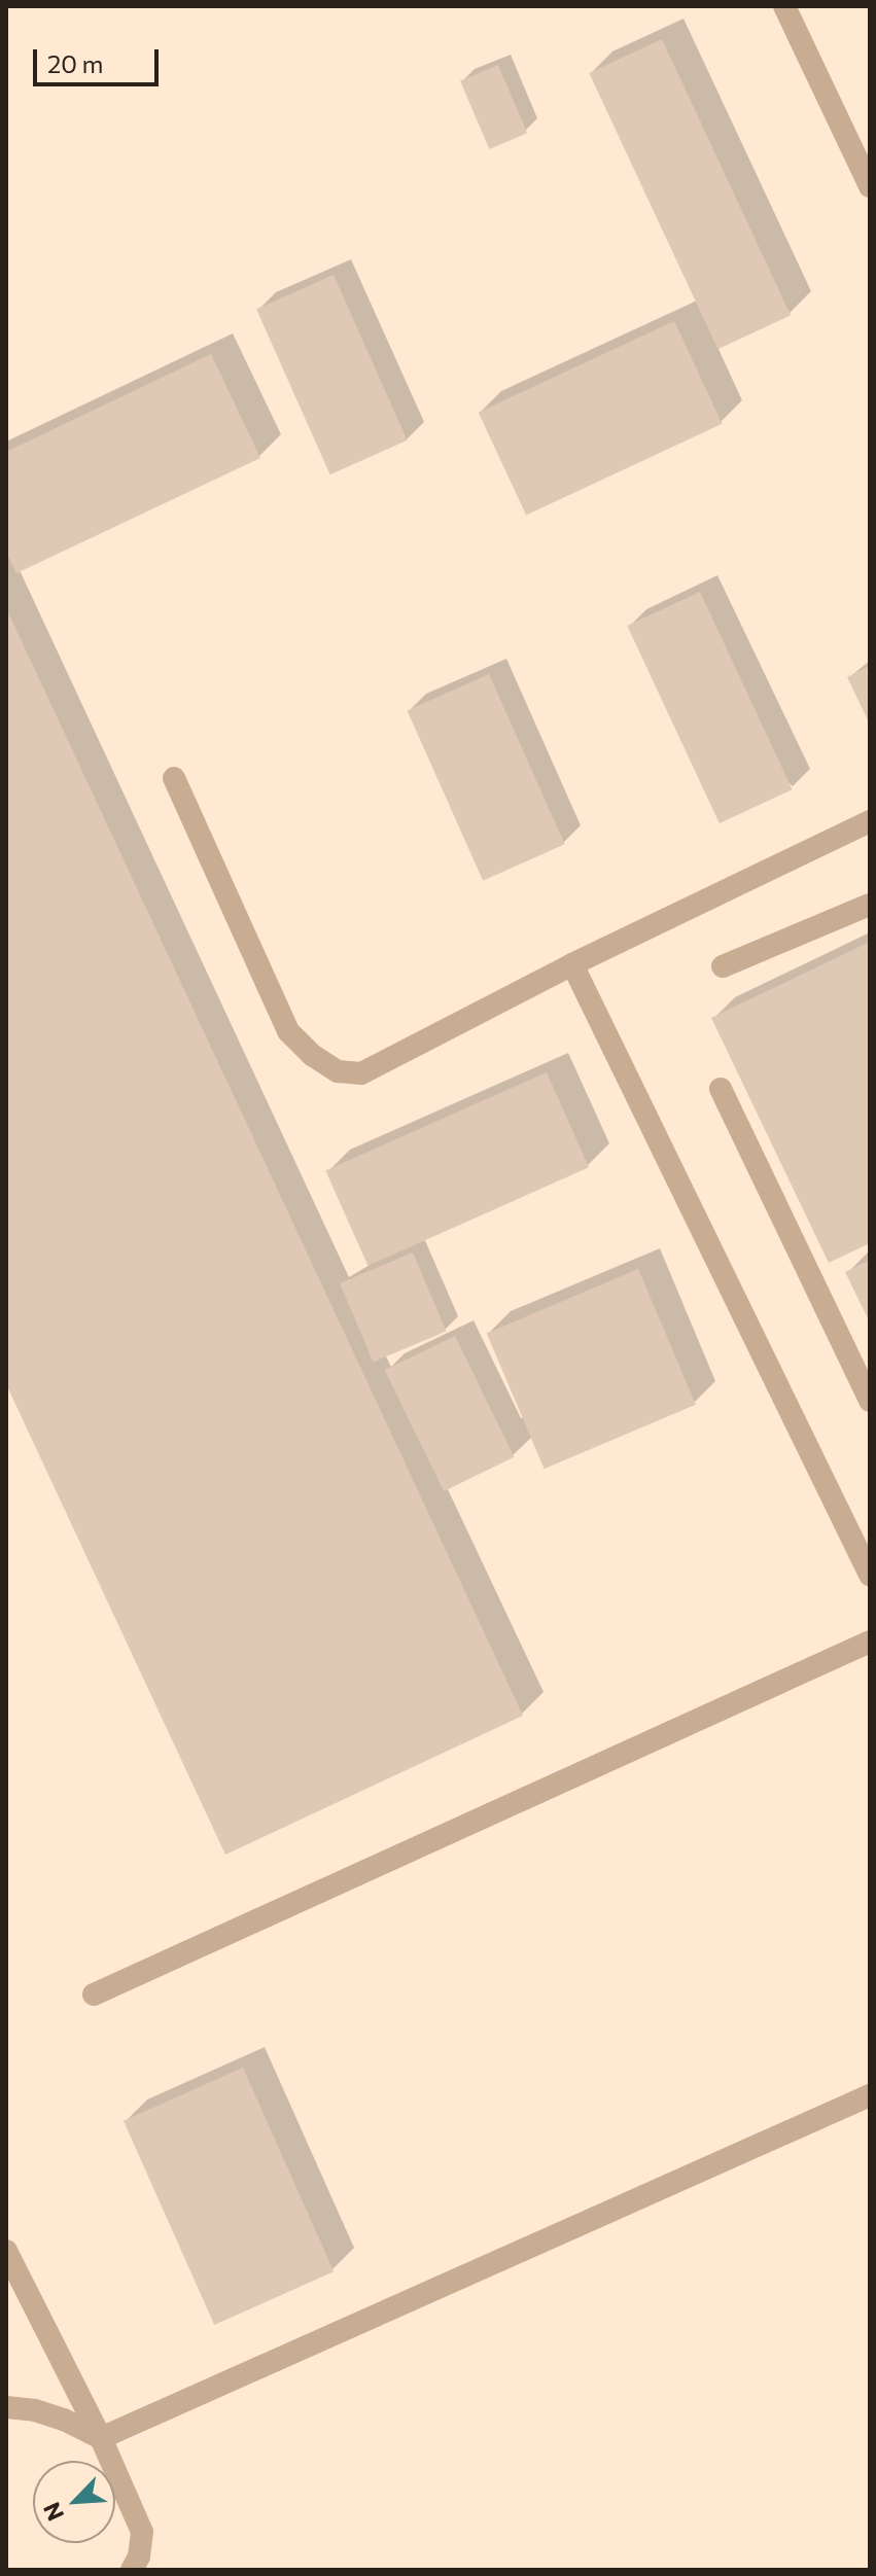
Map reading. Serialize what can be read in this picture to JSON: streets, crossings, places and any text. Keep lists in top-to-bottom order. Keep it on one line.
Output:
{"scale_bar":"20 m","north":"bottom left"}
